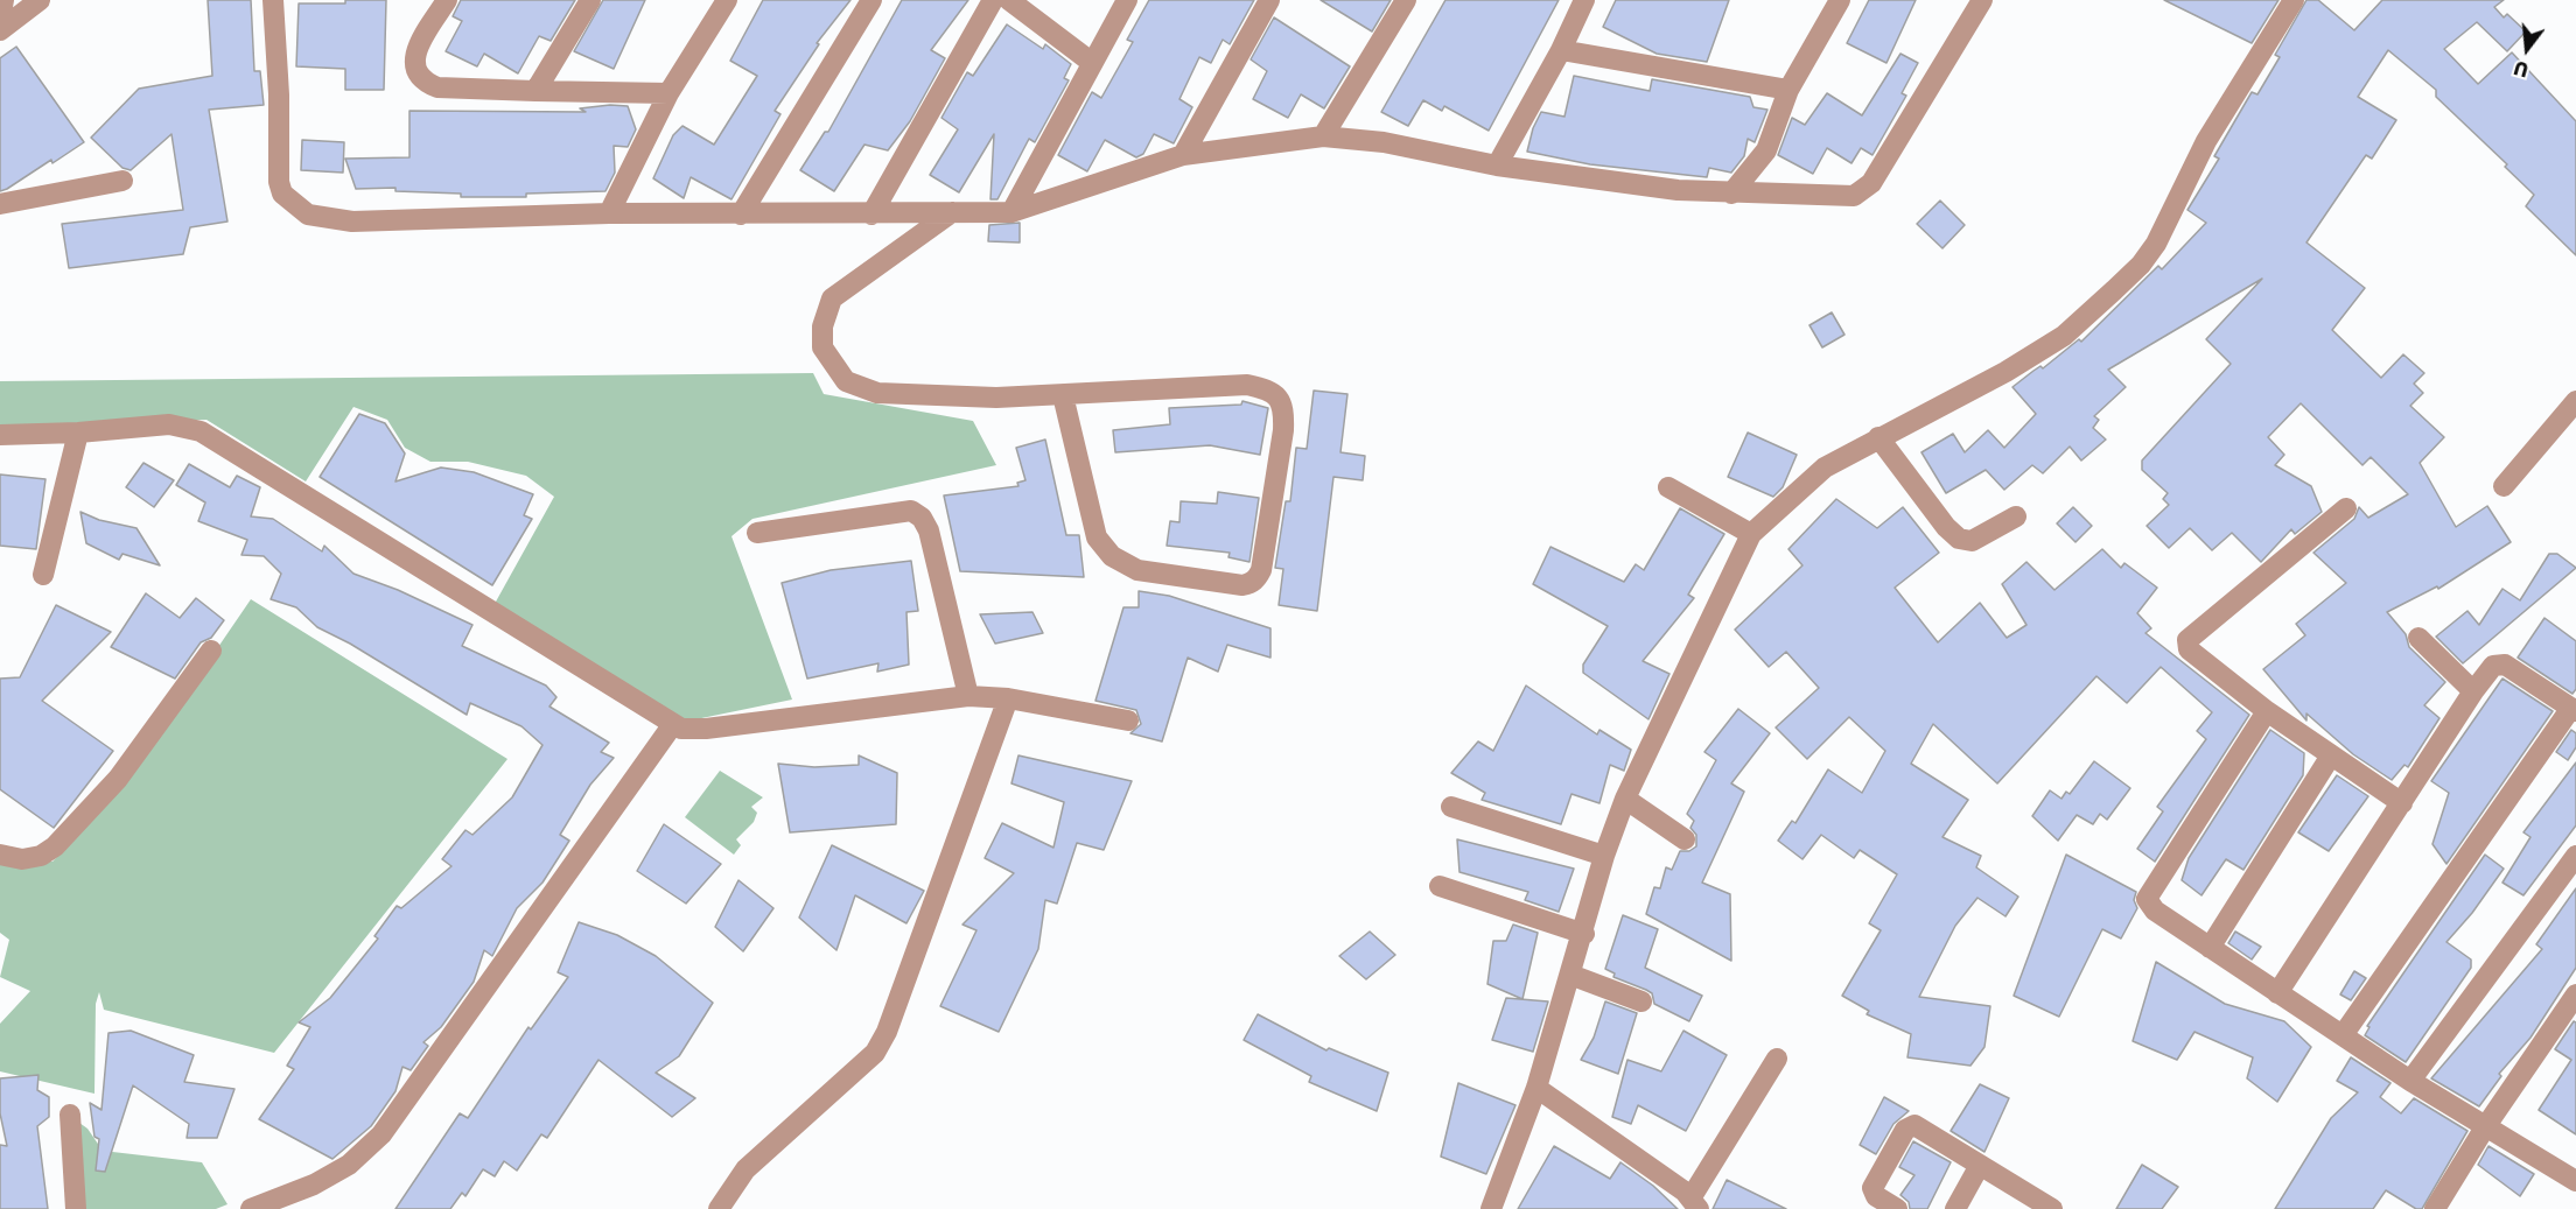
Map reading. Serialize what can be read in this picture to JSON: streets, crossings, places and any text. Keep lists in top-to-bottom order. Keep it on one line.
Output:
{"north":"bottom"}
